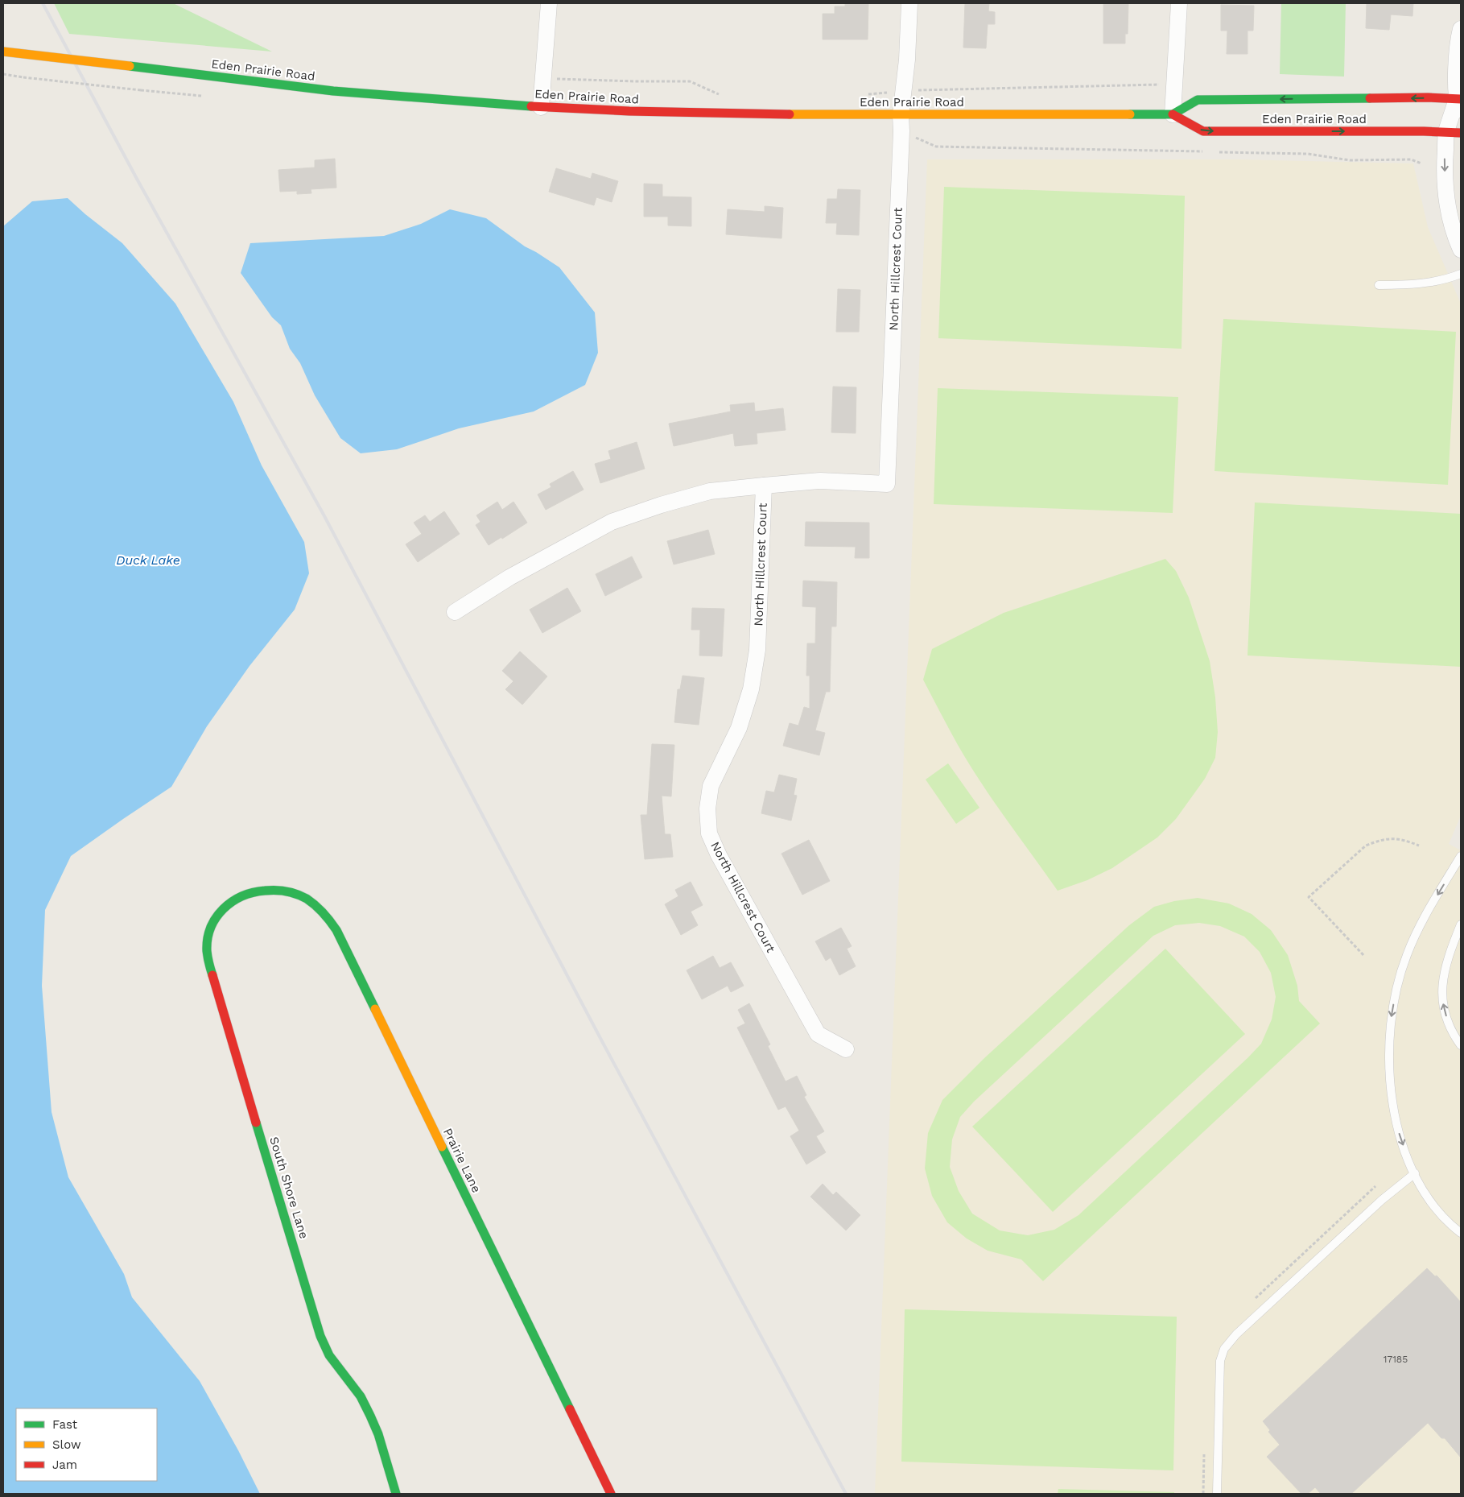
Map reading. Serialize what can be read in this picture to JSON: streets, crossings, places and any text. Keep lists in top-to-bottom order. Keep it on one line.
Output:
{"streets":{"main road":["Eden Prairie Road","Prairie Lane","South Shore Lane"],"street":["North Hillcrest Court"]},"crossings":[["Eden Prairie Road","North Hillcrest Court"],["Prairie Lane","South Shore Lane"]],"water":["Duck Lake"],"house_numbers":["17185"],"legend":["Fast","Slow","Jam"]}
